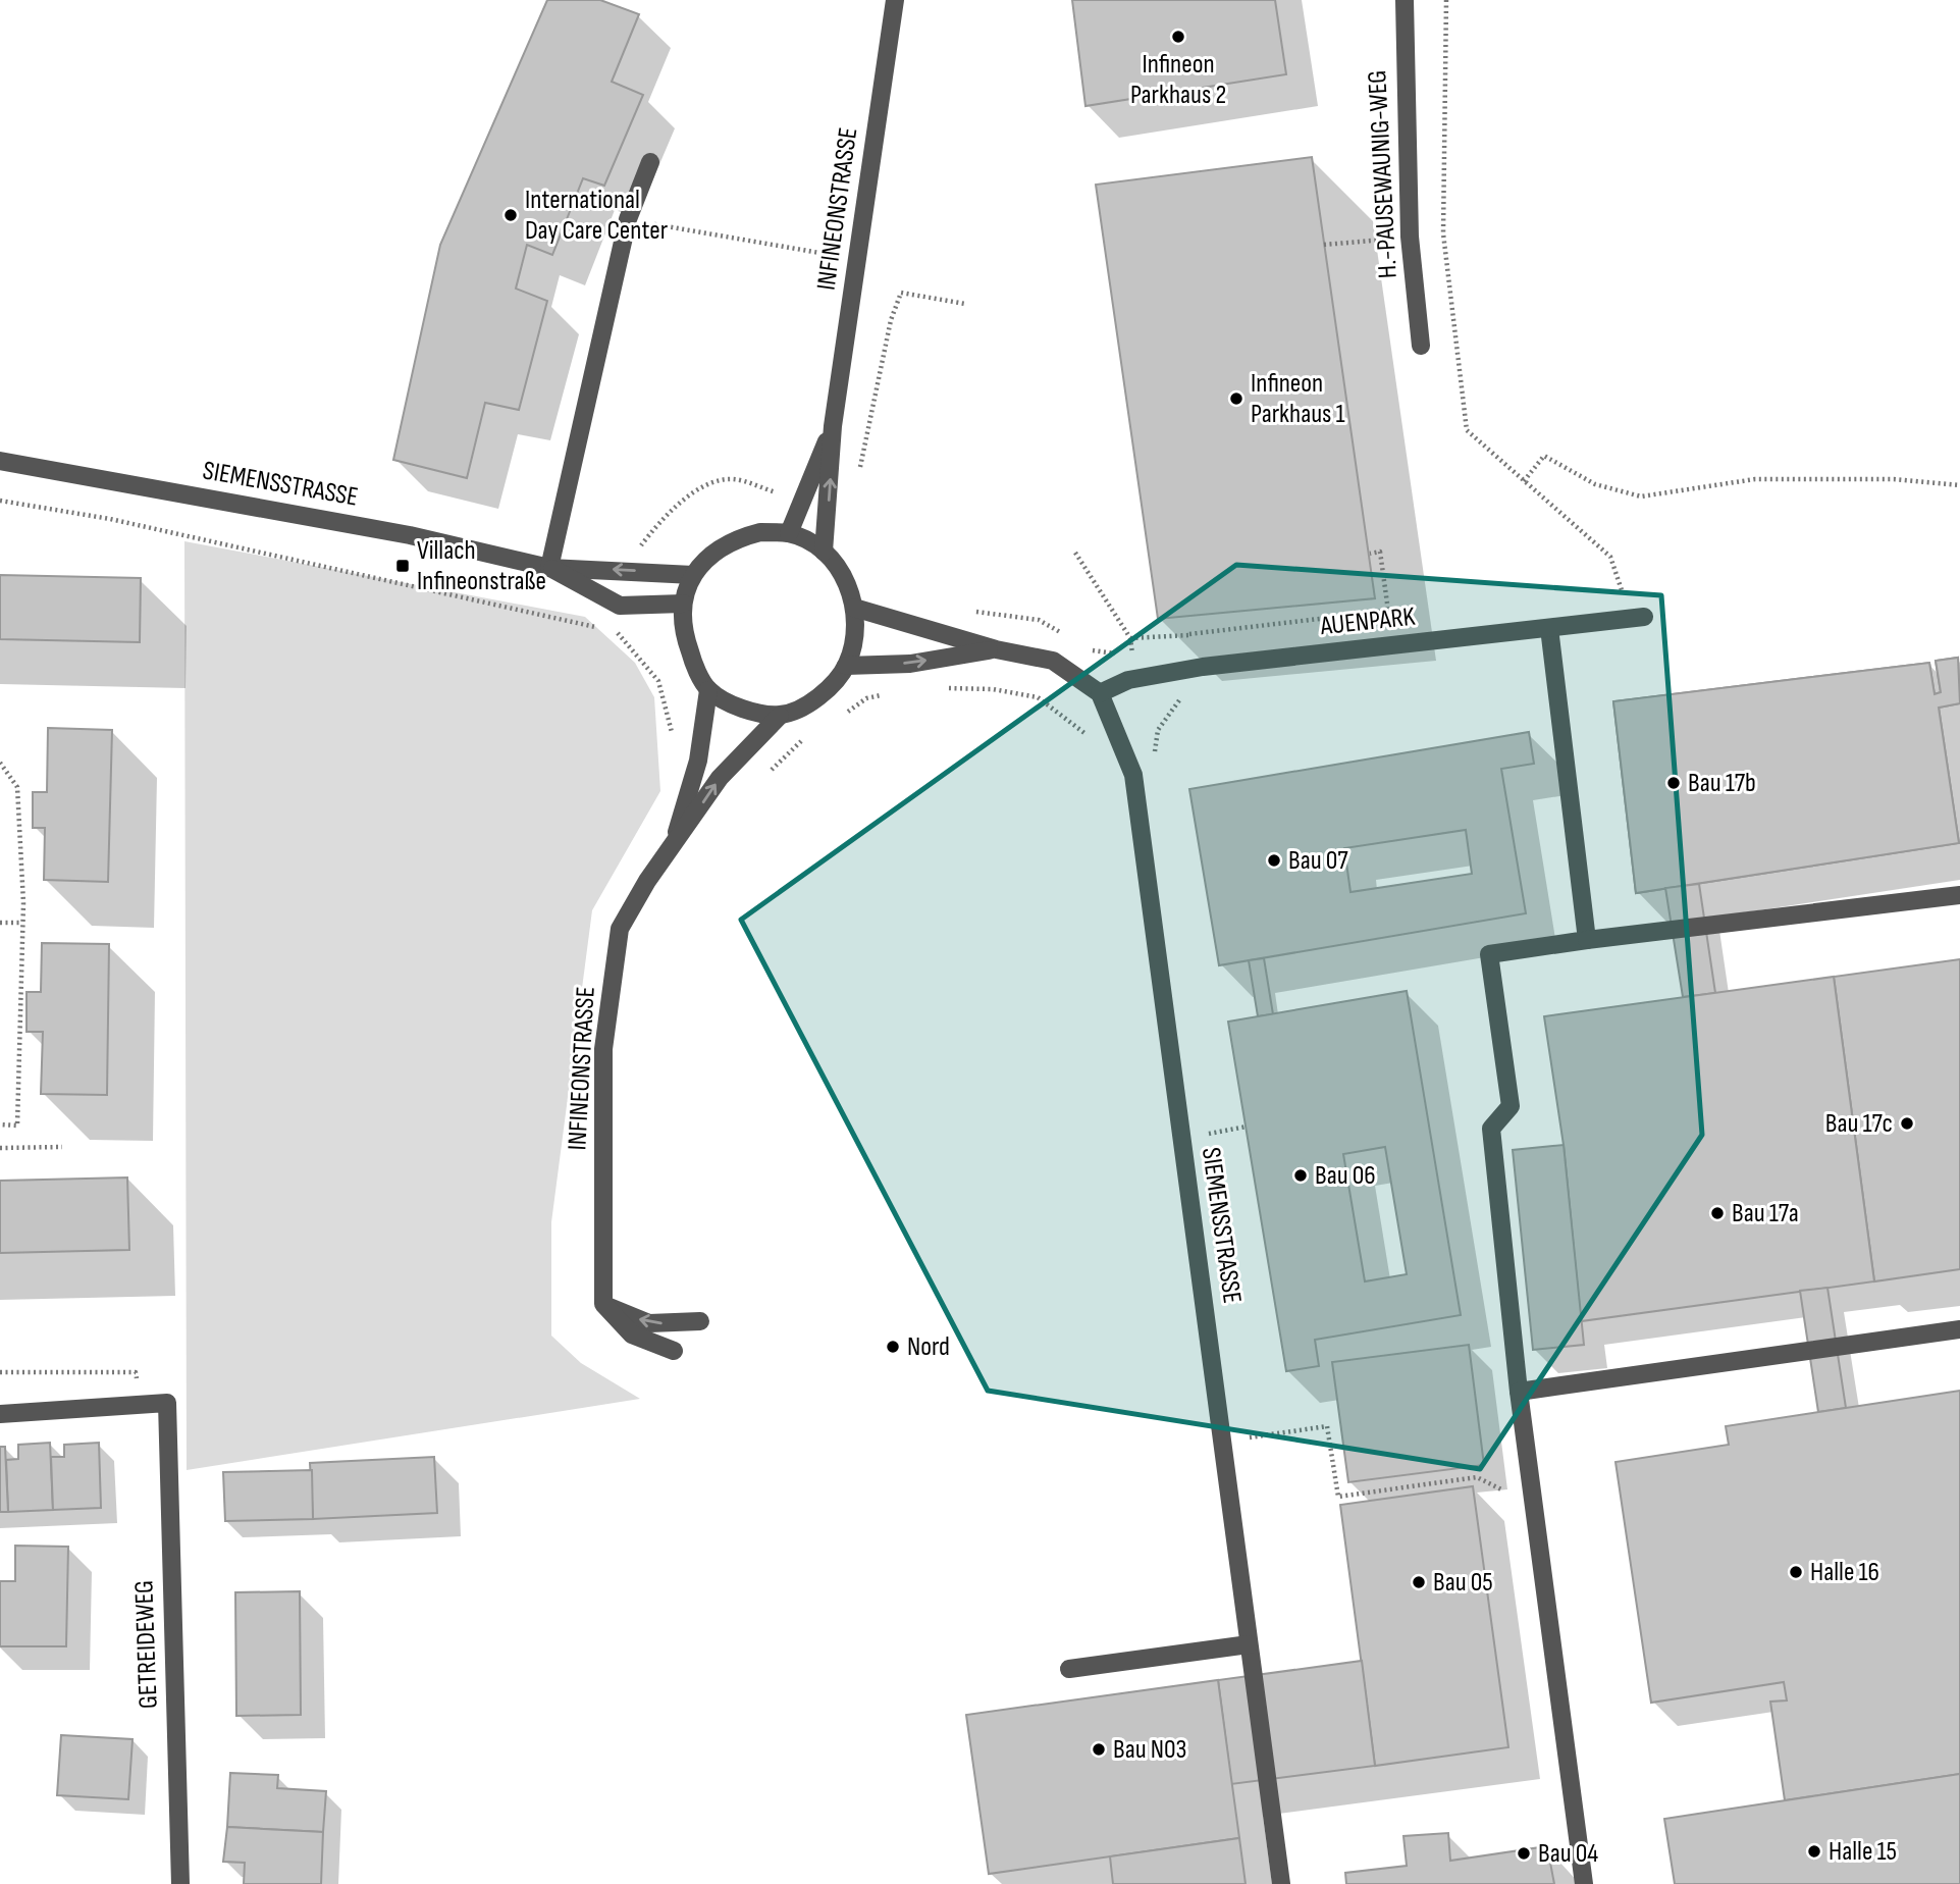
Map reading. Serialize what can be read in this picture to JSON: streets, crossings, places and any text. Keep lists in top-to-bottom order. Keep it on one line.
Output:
{"streets":{"street":["H.-PAUSEWAUNIG-WEG","INFINEONSTRASSE","SIEMENSSTRASSE","AUENPARK","GETREIDEWEG"]},"crossings":[["INFINEONSTRASSE","SIEMENSSTRASSE"],["SIEMENSSTRASSE","AUENPARK"]],"places":{"other":["Infineon Parkhaus 2","International Day Care Center","Infineon Parkhaus 1","Bau 17b","Bau 07","Bau 17c","Bau 06","Bau 17a","Nord","Halle 16","Bau 05","Bau N03","Halle 15","Bau 04"],"transit":["Villach Infineonstraße"]}}
